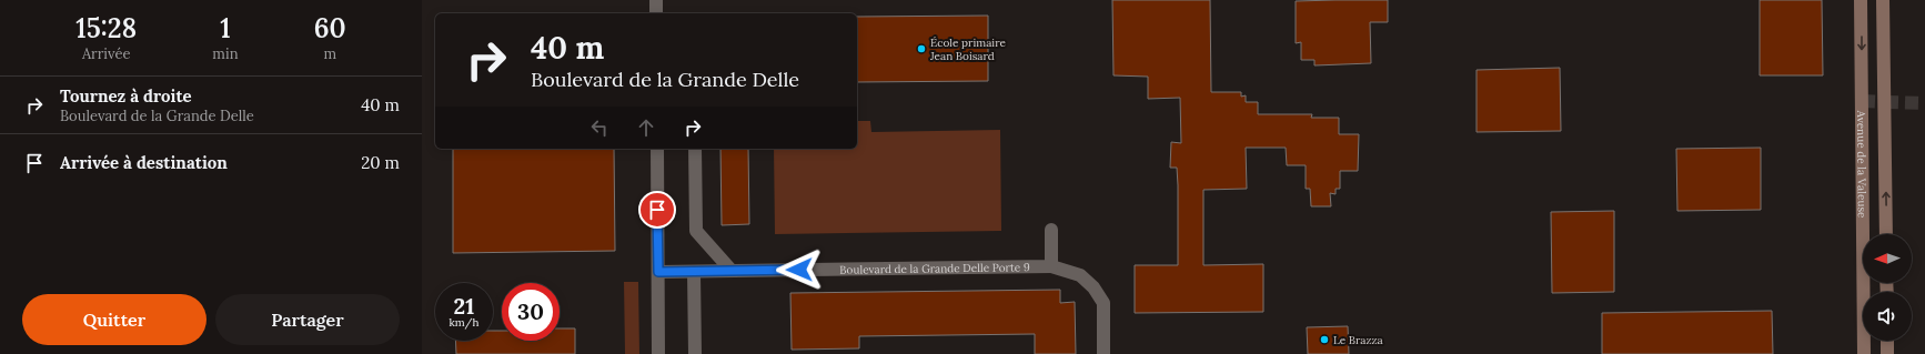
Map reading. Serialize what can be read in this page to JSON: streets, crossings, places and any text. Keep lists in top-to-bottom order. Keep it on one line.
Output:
{"streets":{"street":["Avenue de la Valeuse","Boulevard de la Grande Delle Porte 9"]},"places":["École primaire Jean Boisard","Le Brazza"],"north":"left","page":{"eta":["15:28","Arrivée","1","min","60","m"],"turn":["40 m","Boulevard de la Grande Delle"],"list":[{"name":"Tournez à droite","note":"Boulevard de la Grande Delle","value":"40 m"},{"name":"Arrivée à destination","value":"20 m"}],"speed":"21 km/h","limit":"30","buttons":["Quitter","Partager"]}}
